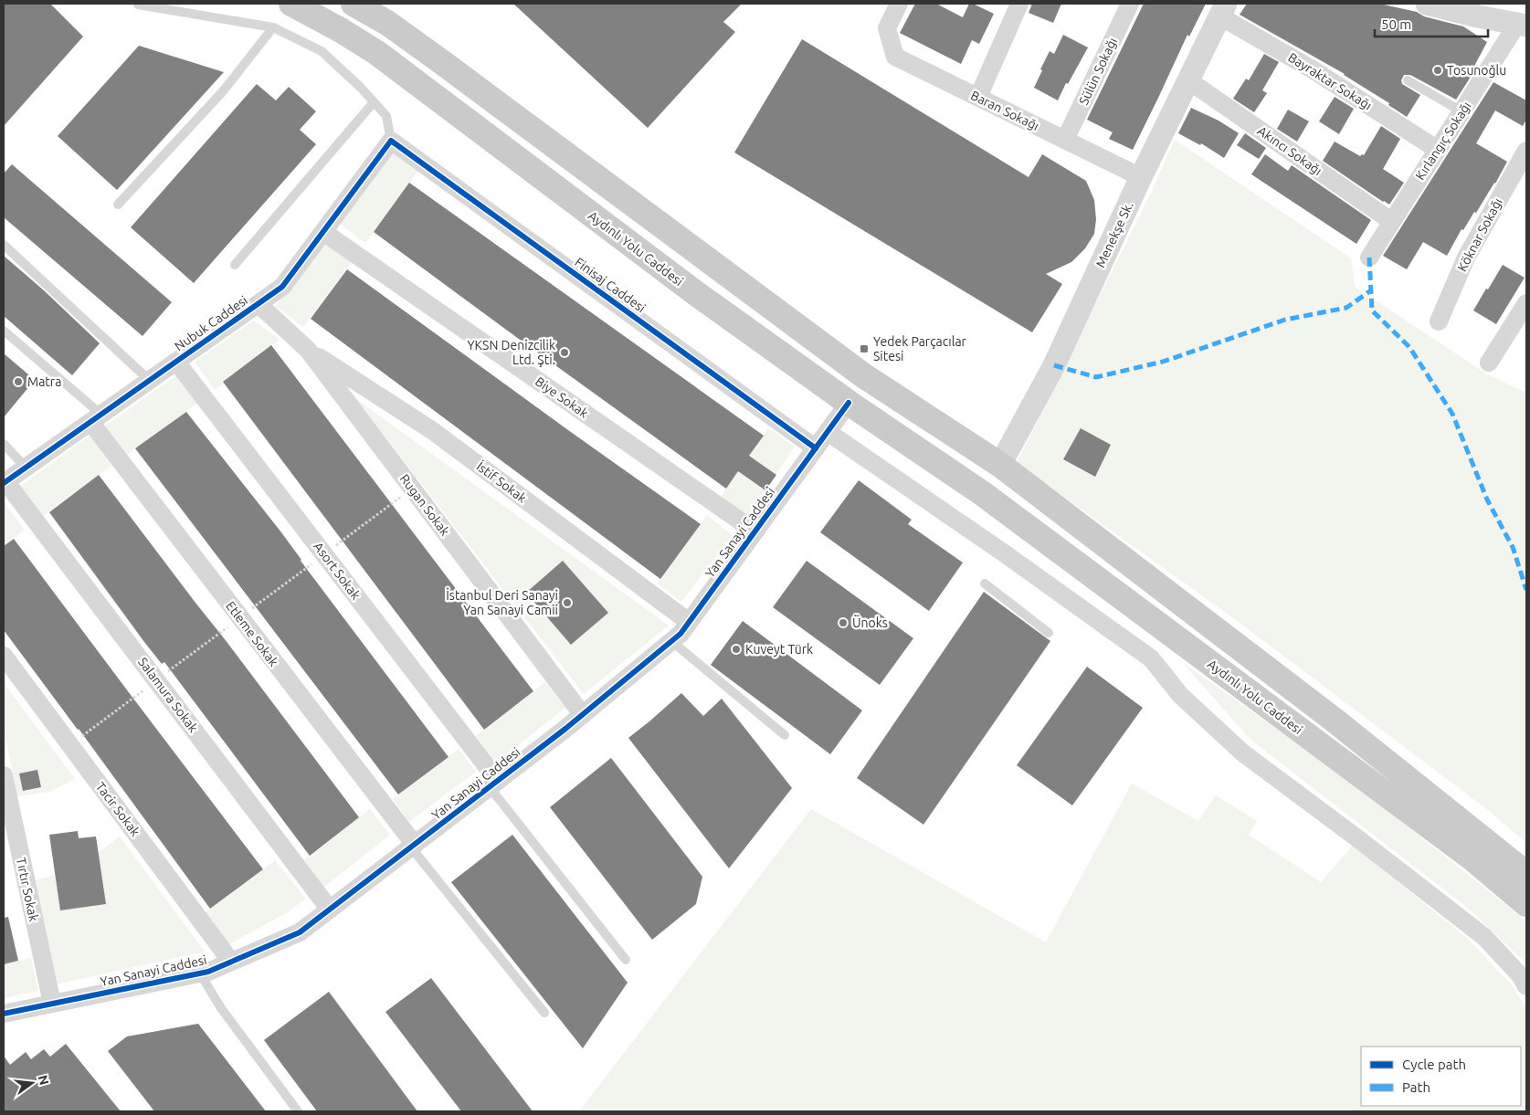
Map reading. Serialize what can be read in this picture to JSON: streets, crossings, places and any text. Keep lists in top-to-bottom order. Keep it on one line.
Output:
{"streets":{"main road":["Aydınlı Yolu Caddesi"],"street":["Sülün Sokağı","Bayraktar Sokağı","Baran Sokağı","Kırlangıç Sokağı","Akıncı Sokağı","Menekşe Sk.","Köknar Sokağı","Finisaj Caddesi","Nubuk Caddesi","Biye Sokak","İstif Sokak","Rugan Sokak","Yan Sanayi Caddesi","Asort Sokak","Etleme Sokak","Salamura Sokak","Tacir Sokak","Tırtır Sokak"]},"crossings":[["Sülün Sokağı","Baran Sokağı"],["Bayraktar Sokağı","Kırlangıç Sokağı"],["Bayraktar Sokağı","Menekşe Sk."],["Baran Sokağı","Menekşe Sk."],["Kırlangıç Sokağı","Akıncı Sokağı"],["Akıncı Sokağı","Menekşe Sk."],["Aydınlı Yolu Caddesi","Yan Sanayi Caddesi"],["Finisaj Caddesi","Nubuk Caddesi"],["Finisaj Caddesi","Yan Sanayi Caddesi"],["Nubuk Caddesi","Biye Sokak"],["Nubuk Caddesi","Rugan Sokak"],["Nubuk Caddesi","Asort Sokak"],["Nubuk Caddesi","Etleme Sokak"],["Nubuk Caddesi","Salamura Sokak"],["Biye Sokak","Yan Sanayi Caddesi"],["İstif Sokak","Rugan Sokak"],["İstif Sokak","Yan Sanayi Caddesi"],["Rugan Sokak","Yan Sanayi Caddesi"],["Yan Sanayi Caddesi","Asort Sokak"],["Yan Sanayi Caddesi","Etleme Sokak"],["Yan Sanayi Caddesi","Salamura Sokak"],["Yan Sanayi Caddesi","Tacir Sokak"],["Yan Sanayi Caddesi","Tırtır Sokak"]],"places":{"other":["Tosunoğlu","YKSN Denizcilik Ltd. Şti.","Matra","İstanbul Deri Sanayi Yan Sanayi Camii","Ünoks","Kuveyt Türk"],"transit":["Yedek Parçacılar Sitesi"]},"legend":["Cycle path","Path"],"scale_bar":"50 m","north":"right"}
